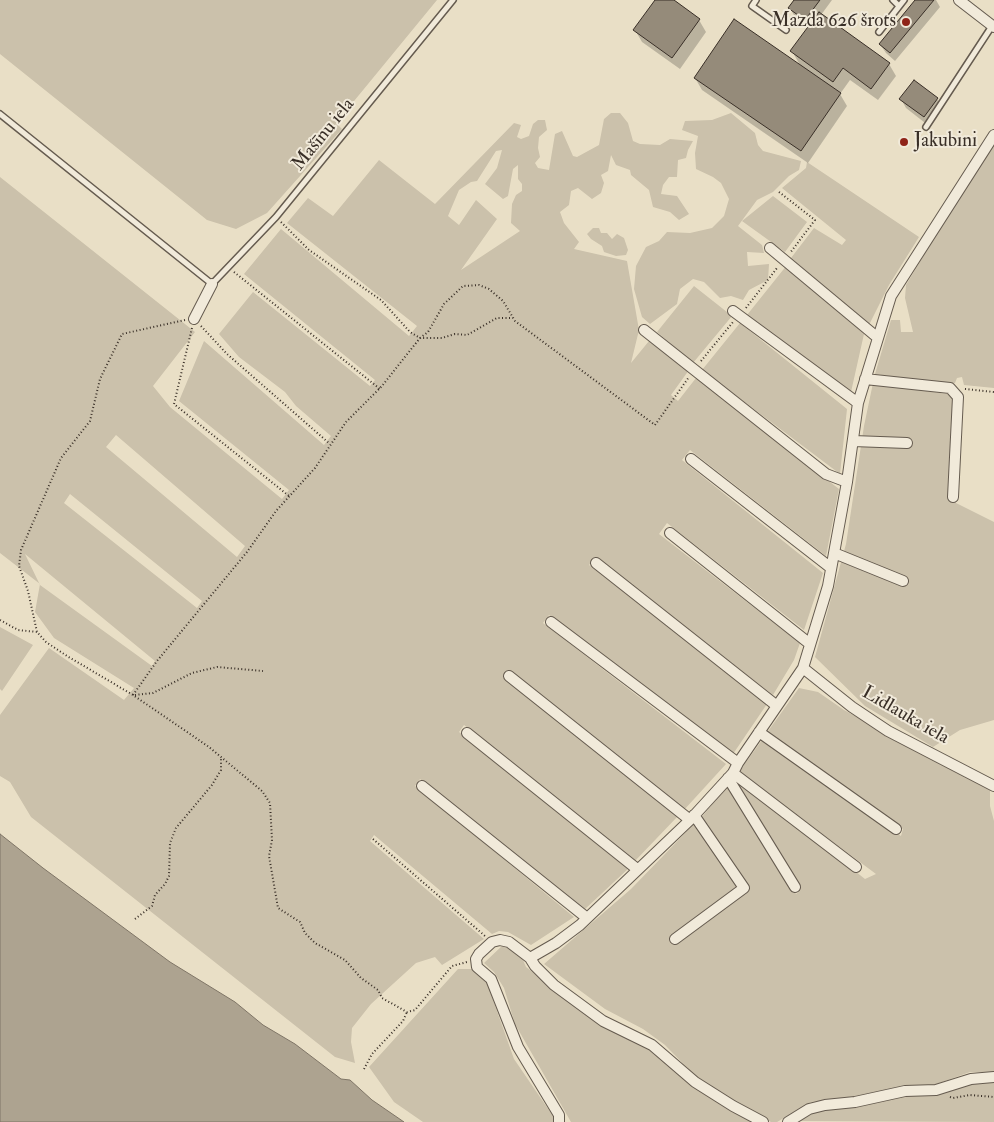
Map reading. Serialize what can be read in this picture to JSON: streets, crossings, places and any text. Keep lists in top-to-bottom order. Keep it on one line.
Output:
{"streets":{"street":["Lidlauka iela"],"lane":["Mašīnu iela"]},"places":["Mazda 626 šrots","Jakubini"]}
